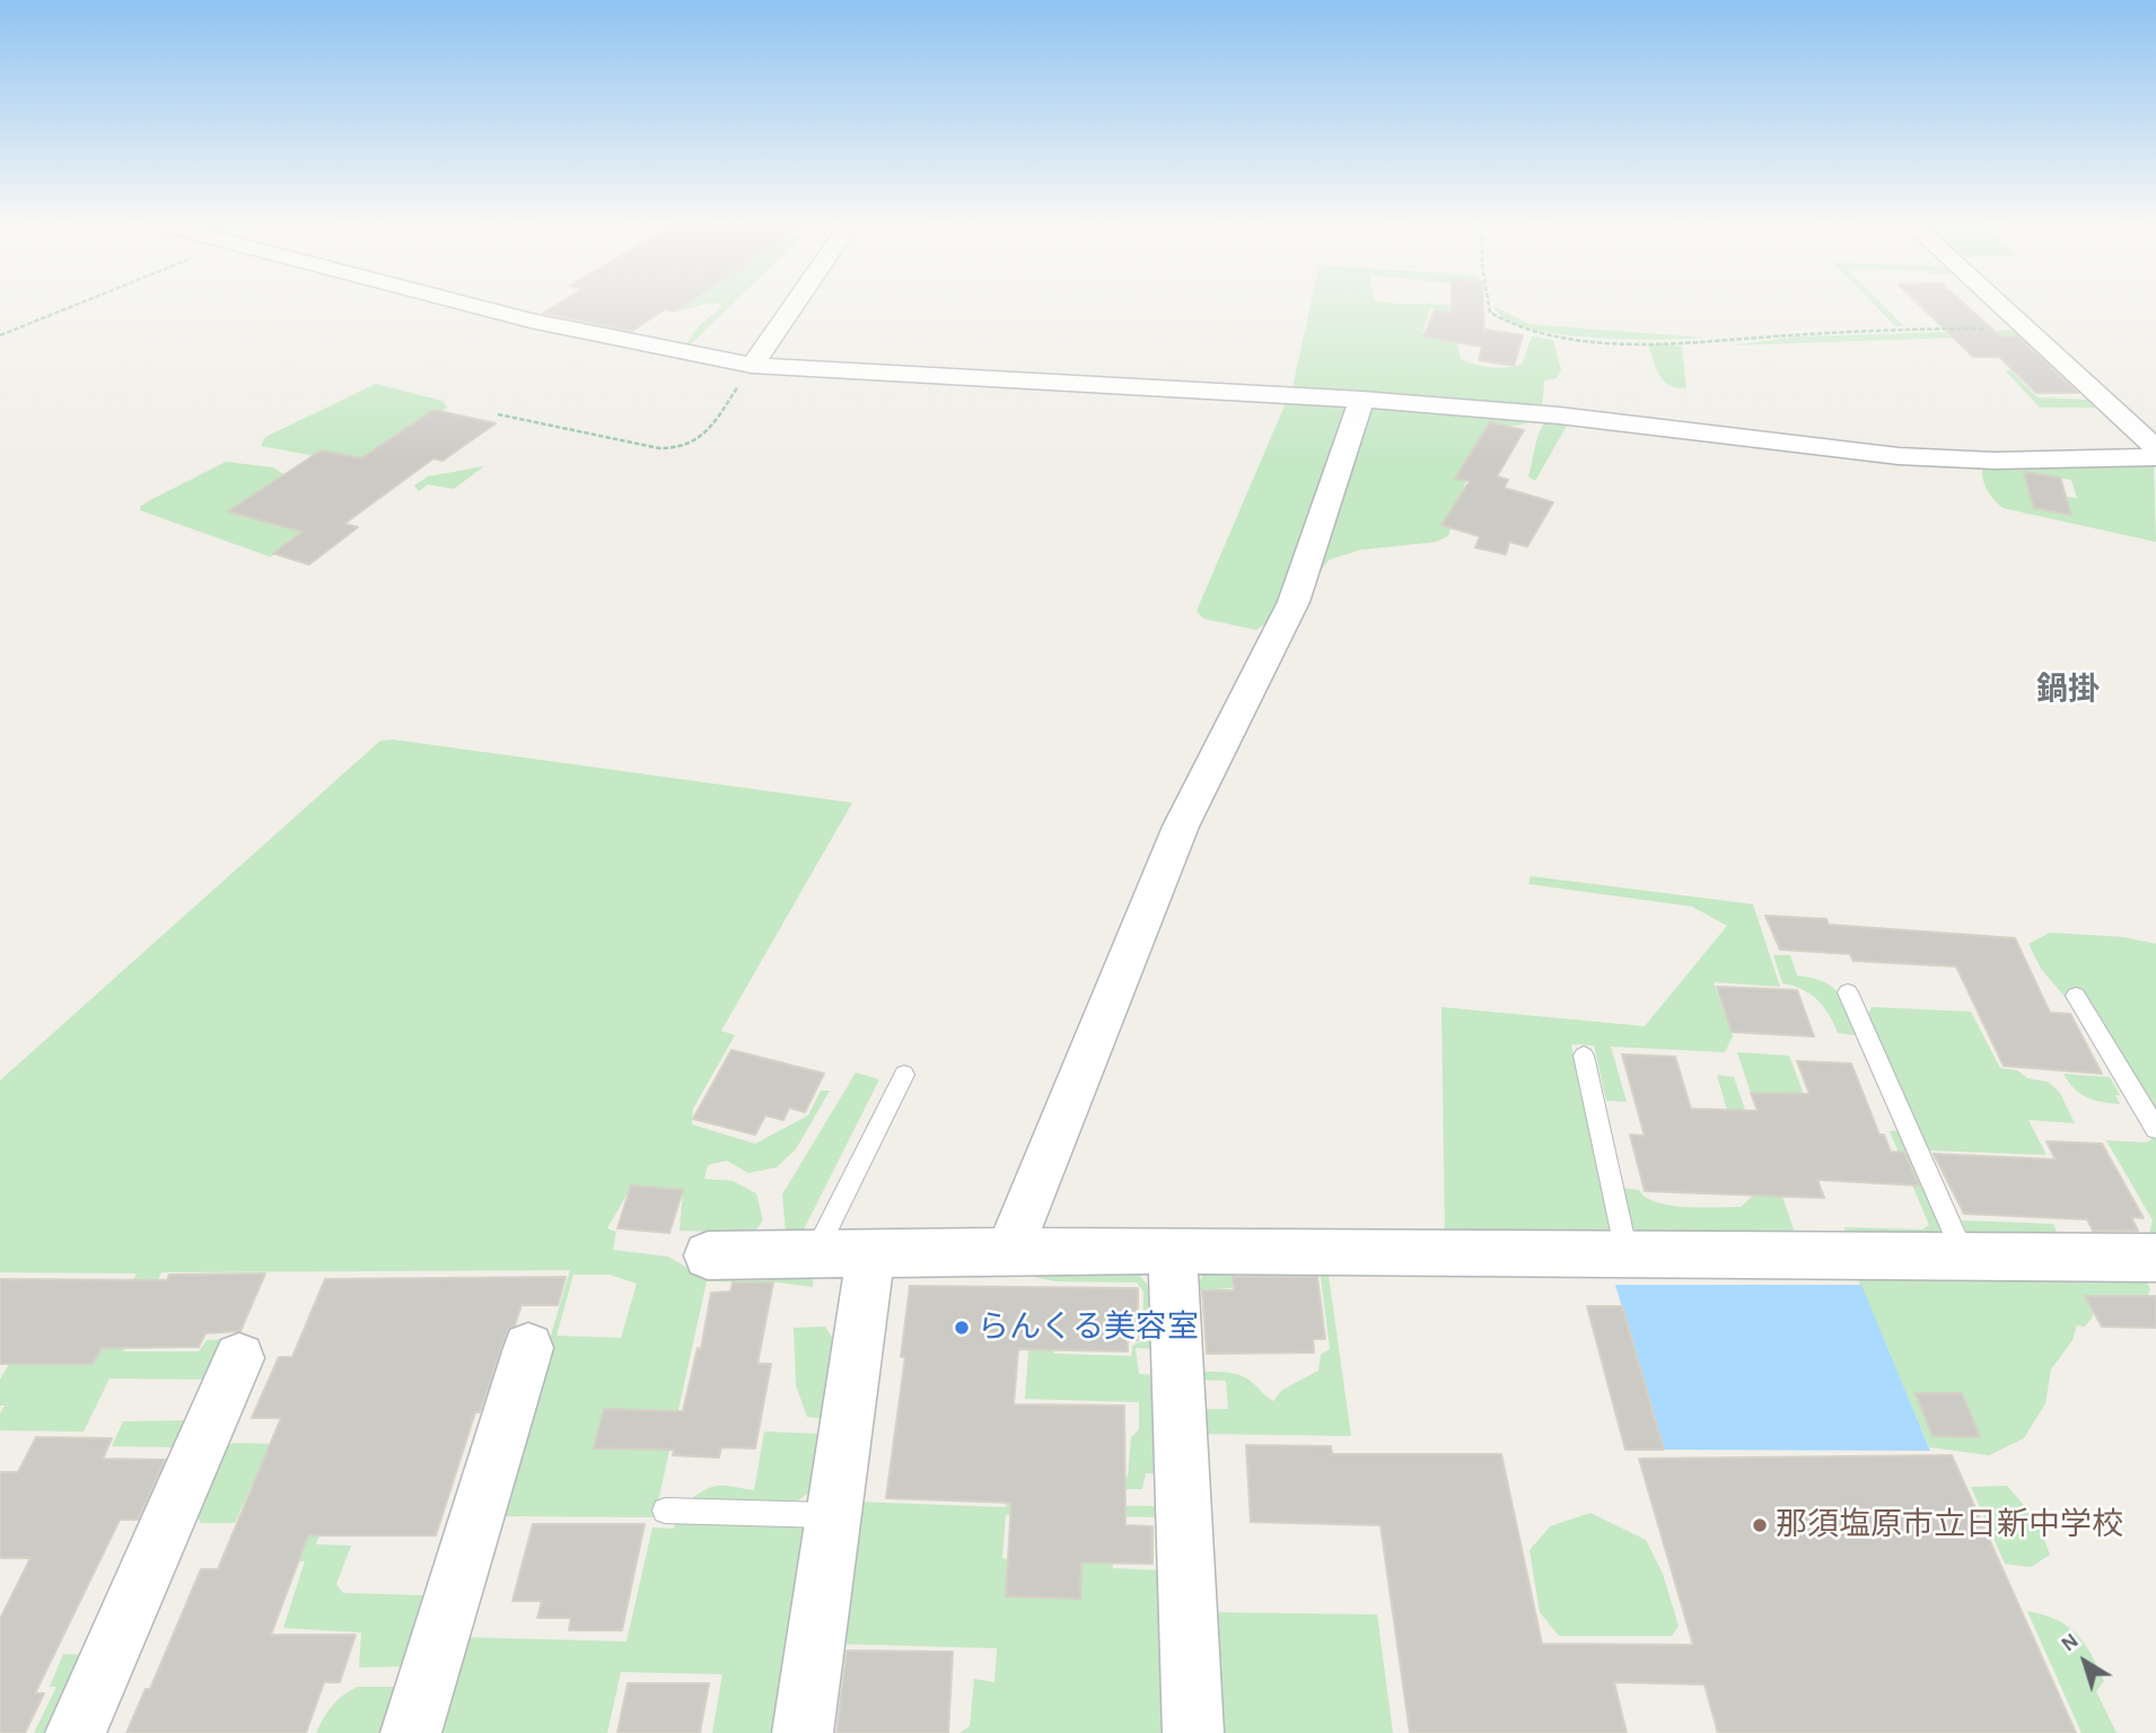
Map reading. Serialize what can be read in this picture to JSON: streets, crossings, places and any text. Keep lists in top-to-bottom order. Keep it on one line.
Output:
{"districts":["鍋掛"],"places":["らんくる美容室","那須塩原市立日新中学校"],"north":"top left"}
